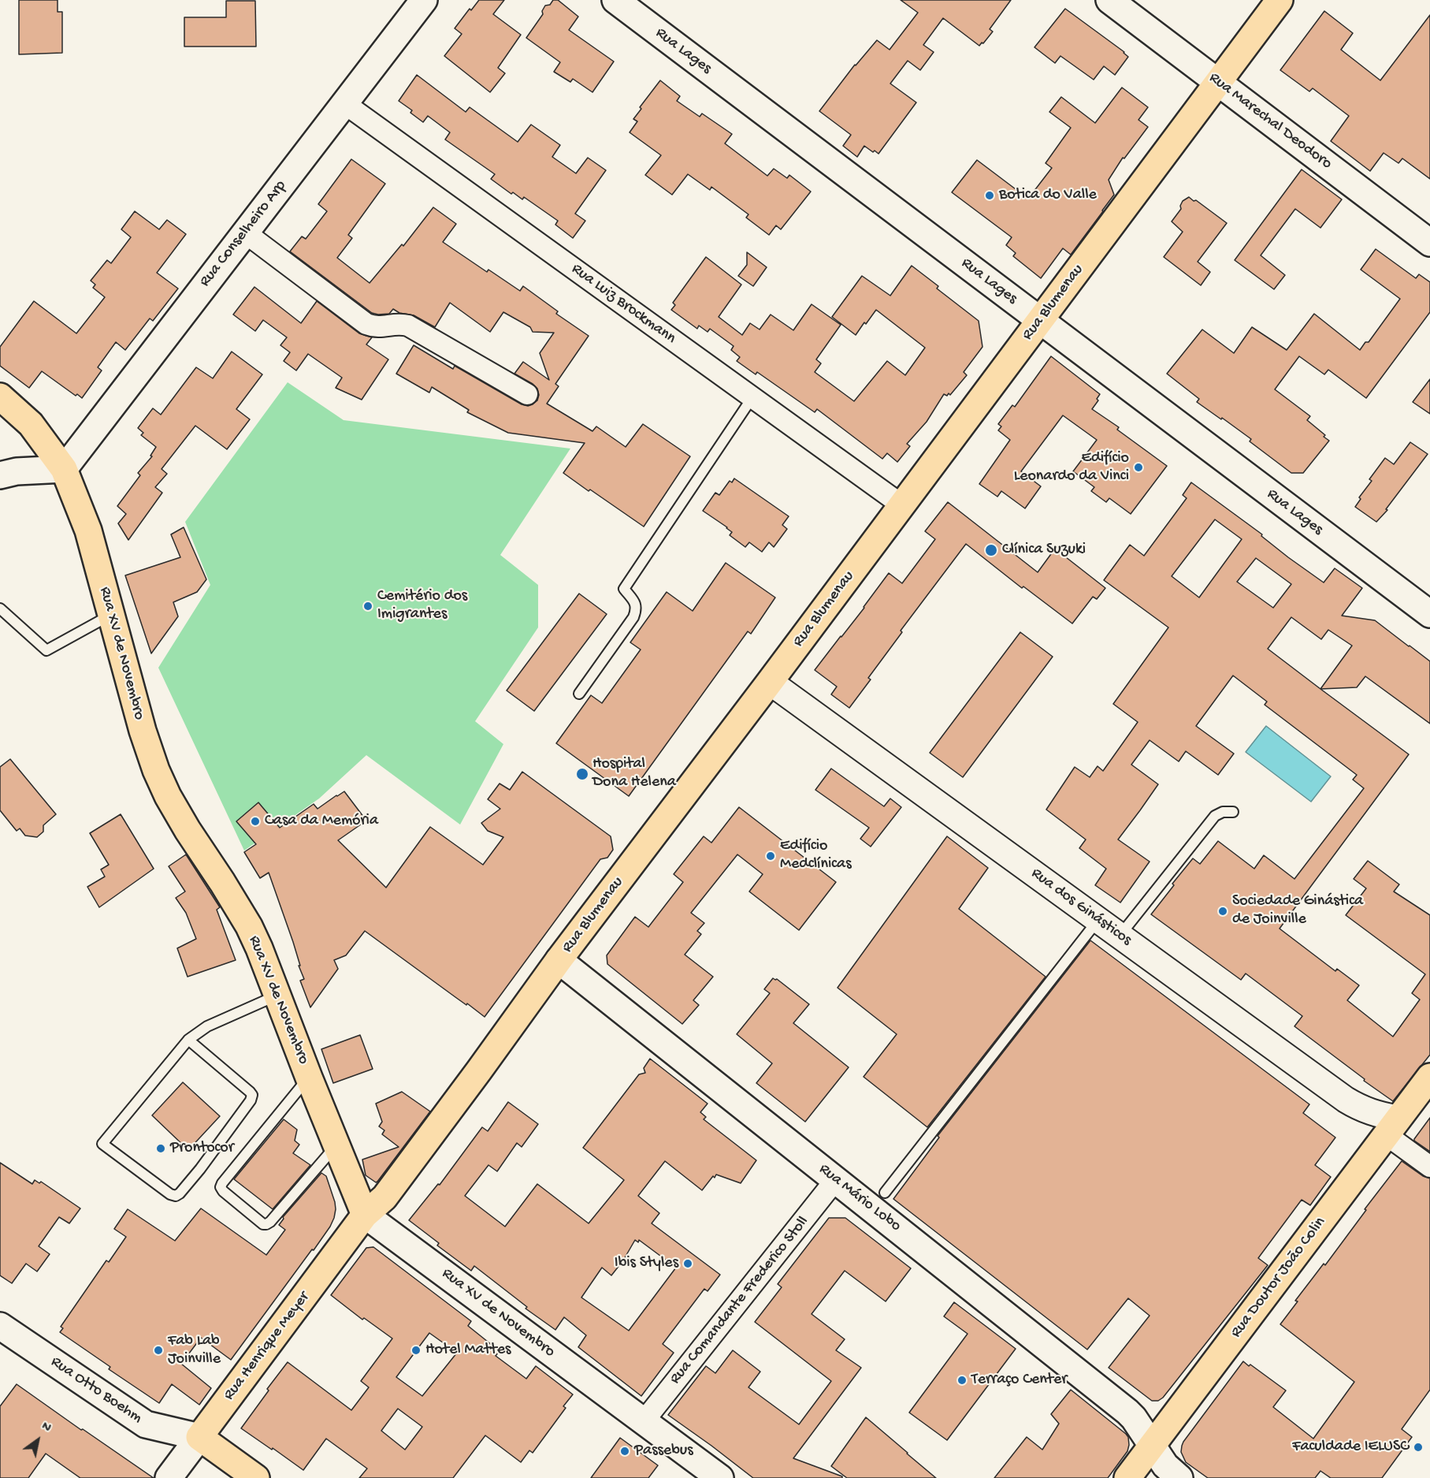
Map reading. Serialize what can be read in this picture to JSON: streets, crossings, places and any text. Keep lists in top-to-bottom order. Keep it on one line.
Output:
{"streets":{"main road":["Rua Lages","Rua Marechal Deodoro","Rua Conselheiro Arp","Rua Blumenau","Rua XV de Novembro","Rua Mário Lobo","Rua Doutor João Colin","Rua Henrique Meyer","Rua Otto Boehm"],"street":["Rua Luiz Brockmann","Rua dos Ginásticos","Rua Comandante Frederico Stoll"]},"crossings":[["Rua Lages","Rua Blumenau"],["Rua Marechal Deodoro","Rua Blumenau"],["Rua Conselheiro Arp","Rua Luiz Brockmann"],["Rua Conselheiro Arp","Rua XV de Novembro"],["Rua Blumenau","Rua Luiz Brockmann"],["Rua Blumenau","Rua XV de Novembro"],["Rua Blumenau","Rua dos Ginásticos"],["Rua Blumenau","Rua Mário Lobo"],["Rua Blumenau","Rua Henrique Meyer"],["Rua XV de Novembro","Rua Comandante Frederico Stoll"],["Rua XV de Novembro","Rua Henrique Meyer"],["Rua dos Ginásticos","Rua Doutor João Colin"],["Rua Mário Lobo","Rua Doutor João Colin"],["Rua Mário Lobo","Rua Comandante Frederico Stoll"],["Rua Henrique Meyer","Rua Otto Boehm"]],"places":["Botica do Valle","Edifício Leonardo da Vinci","Clínica Suzuki","Cemitério dos Imigrantes","Hospital Dona Helena","Casa da Memória","Edifício Medclínicas","Sociedade Ginástica de Joinville","Prontocor","Ibis Styles","Fab Lab Joinville","Hotel Mattes","Terraço Center","Faculdade IELUSC","Passebus"],"north":"top right"}
